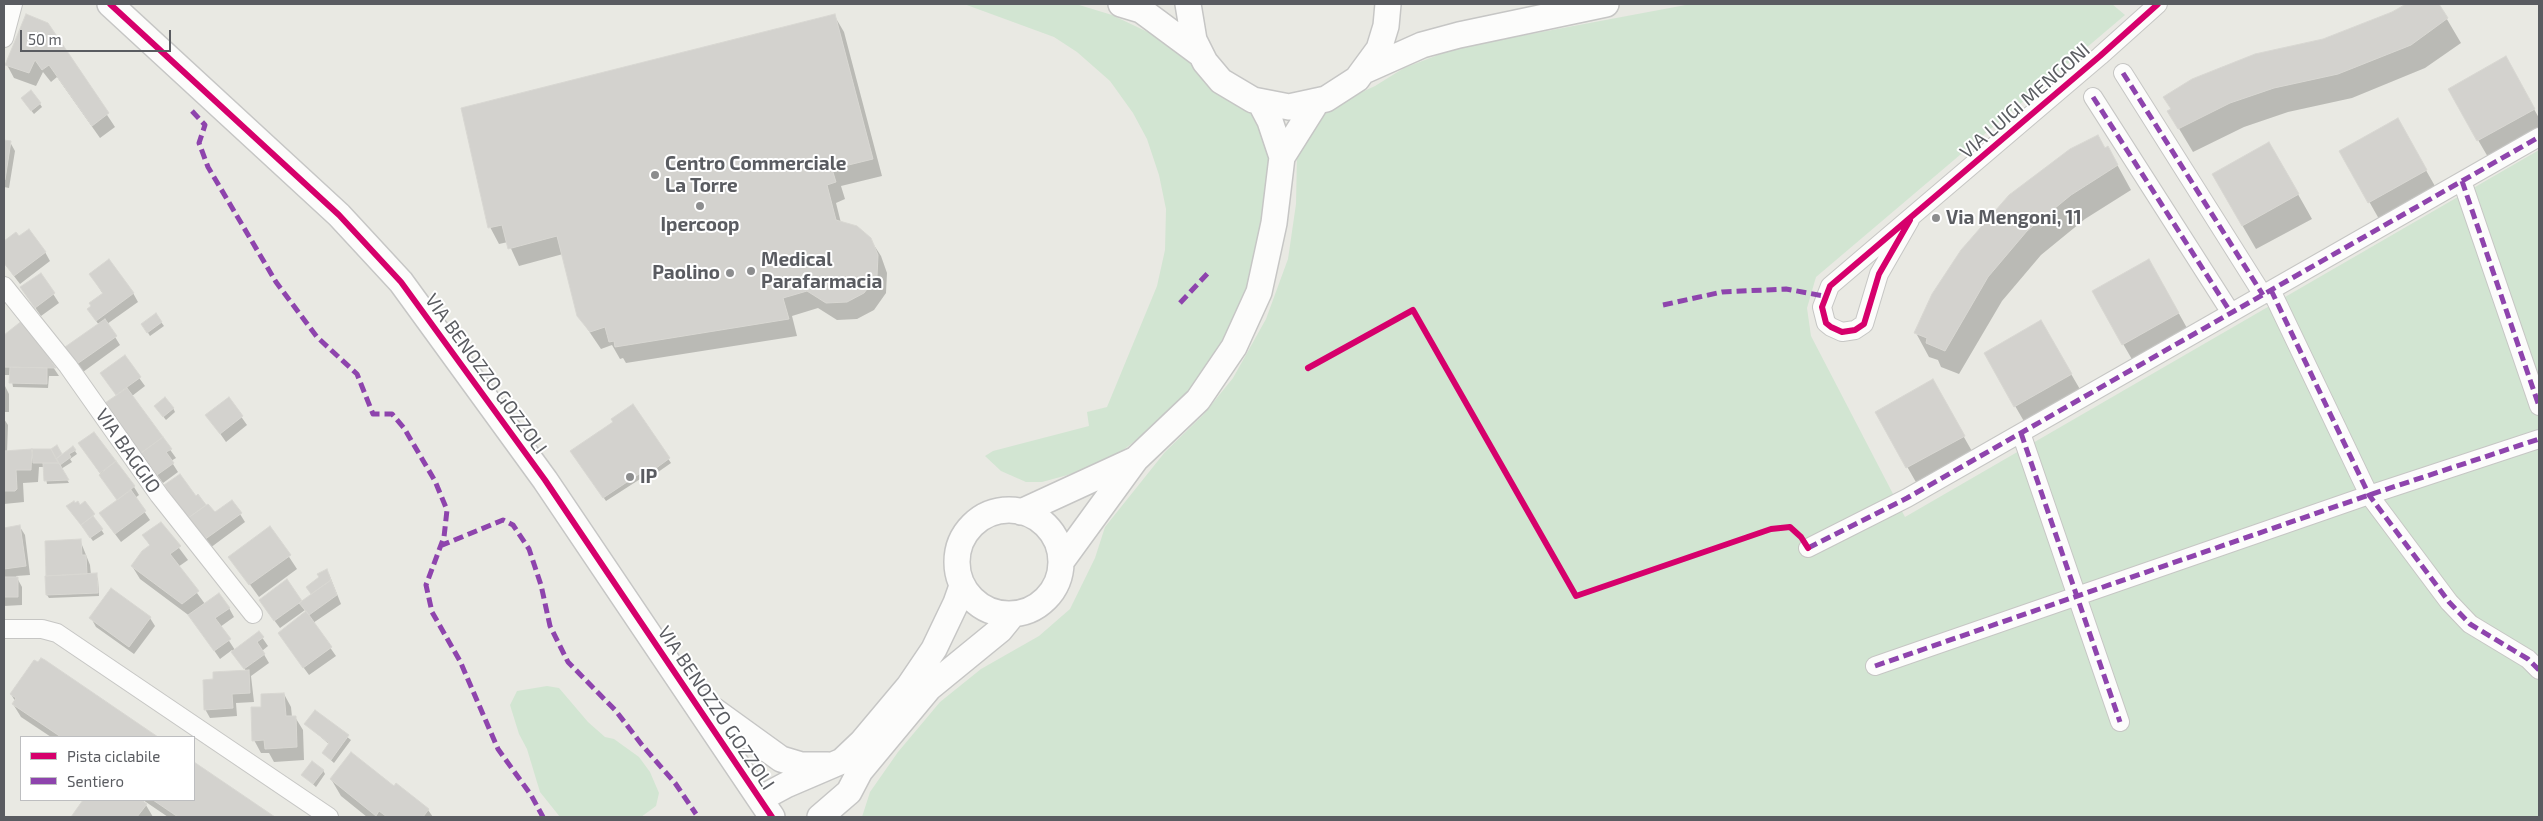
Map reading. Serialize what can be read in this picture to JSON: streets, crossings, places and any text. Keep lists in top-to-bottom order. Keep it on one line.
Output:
{"streets":{"street":["VIA LUIGI MENGONI","VIA BENOZZO GOZZOLI","VIA BAGGIO"]},"places":["Centro Commerciale La Torre","Ipercoop","Via Mengoni, 11","Medical Parafarmacia","Paolino","IP"],"legend":["Pista ciclabile","Sentiero"],"scale_bar":"50 m"}
